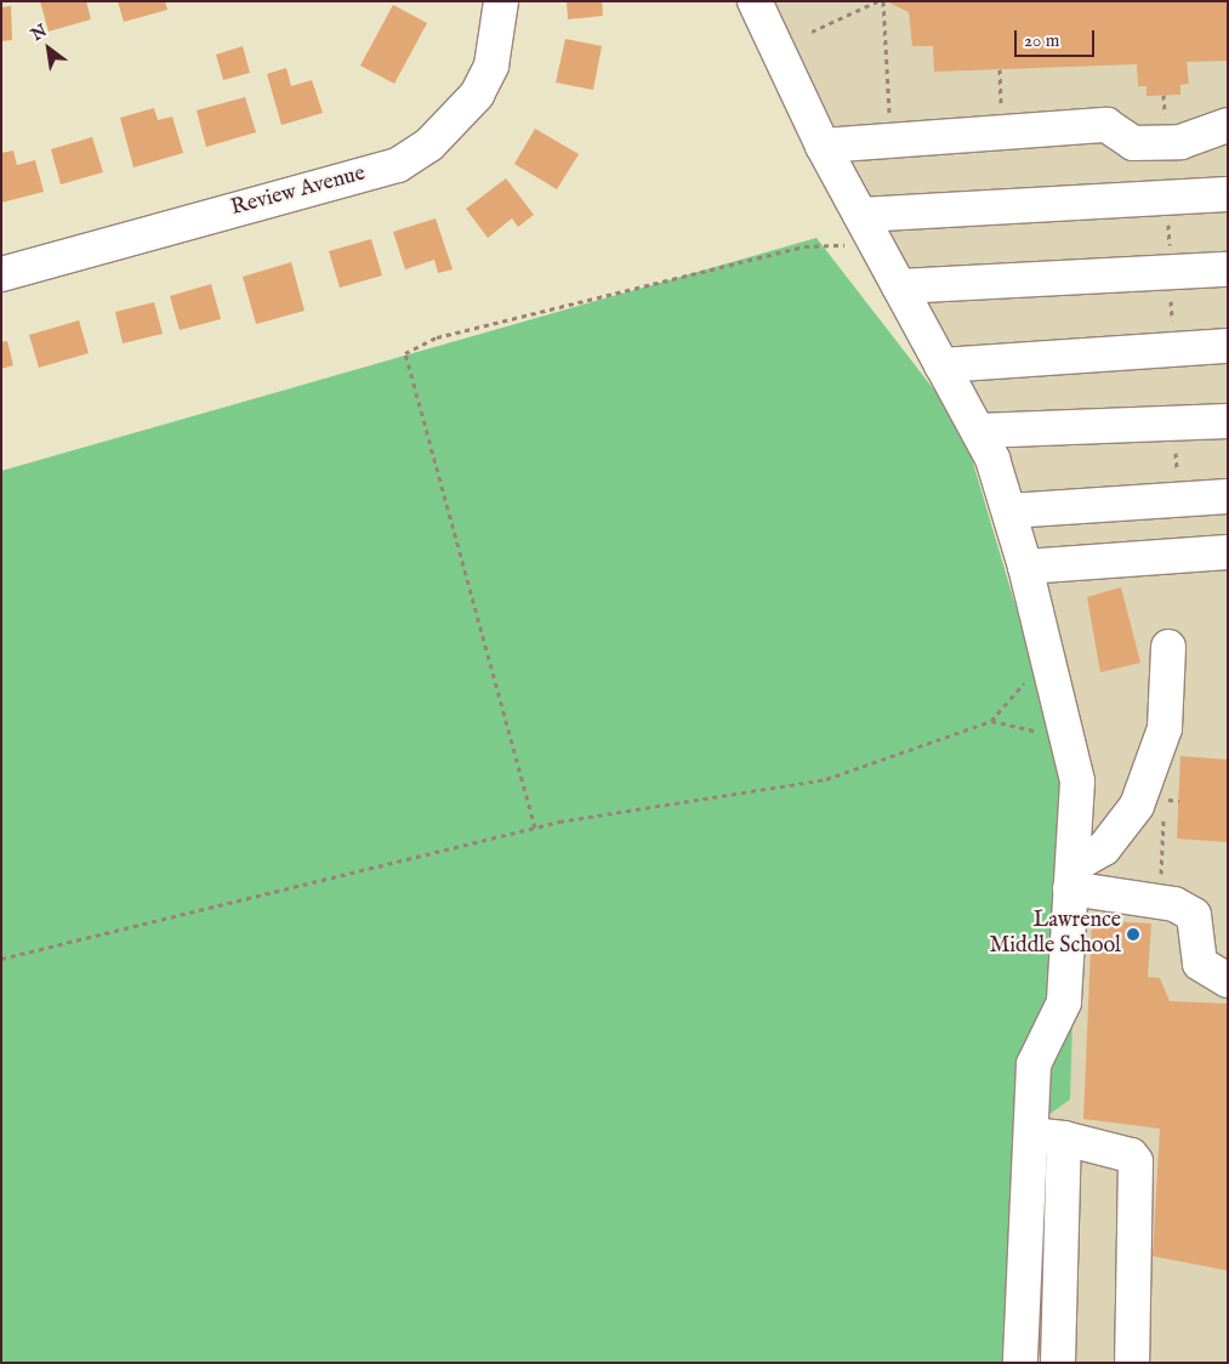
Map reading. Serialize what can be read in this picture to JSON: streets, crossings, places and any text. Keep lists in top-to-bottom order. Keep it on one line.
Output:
{"streets":{"street":["Review Avenue"]},"places":["Lawrence Middle School"],"scale_bar":"20 m","north":"top left"}
